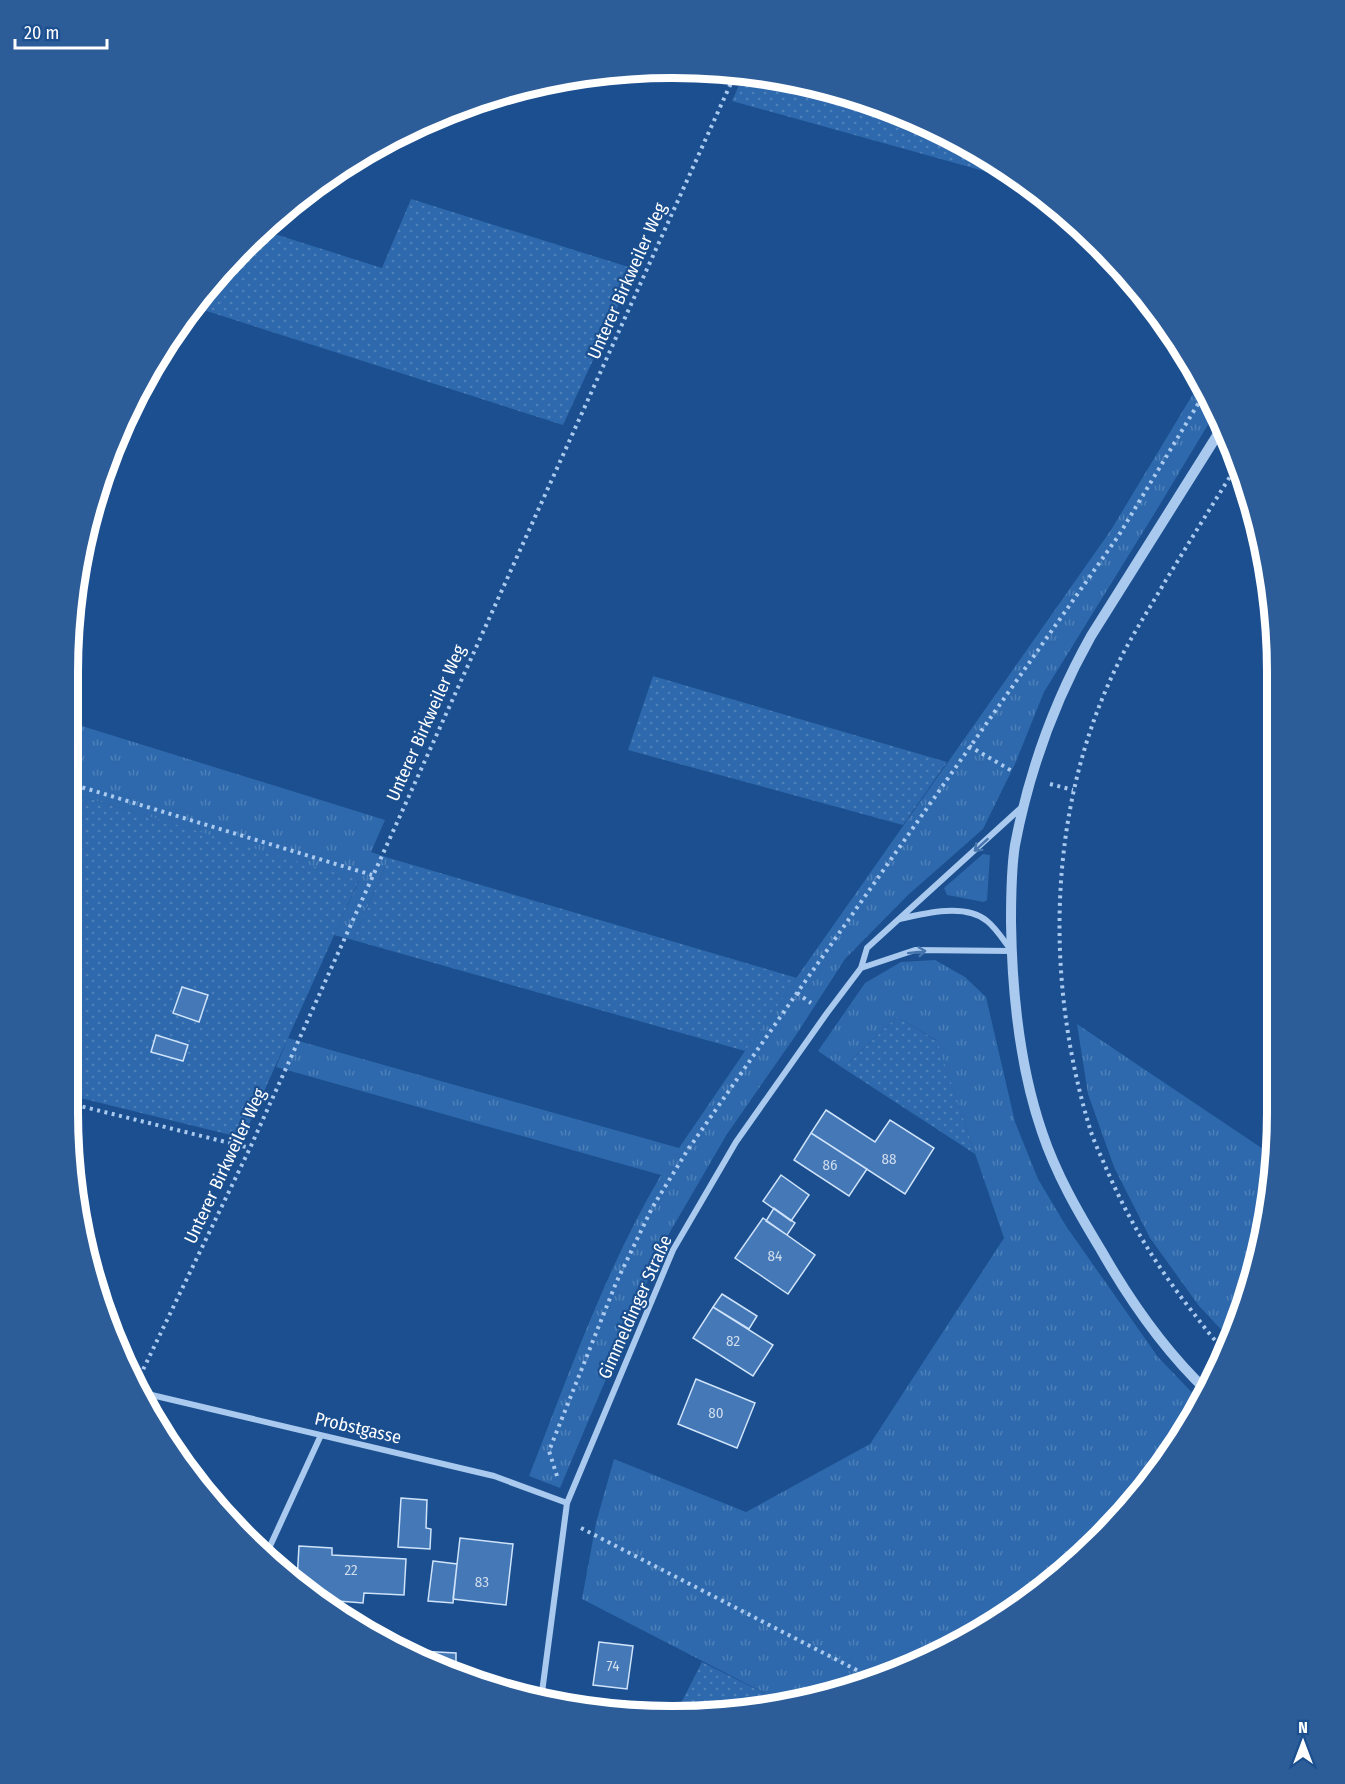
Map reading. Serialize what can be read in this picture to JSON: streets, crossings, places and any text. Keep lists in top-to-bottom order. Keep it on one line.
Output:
{"streets":{"street":["Gimmeldinger Straße","Probstgasse"],"path":["Unterer Birkweiler Weg"]},"crossings":[["Gimmeldinger Straße","Probstgasse"]],"house_numbers":["88","86","84","82","80","22","83","74"],"scale_bar":"20 m","north":"top"}
